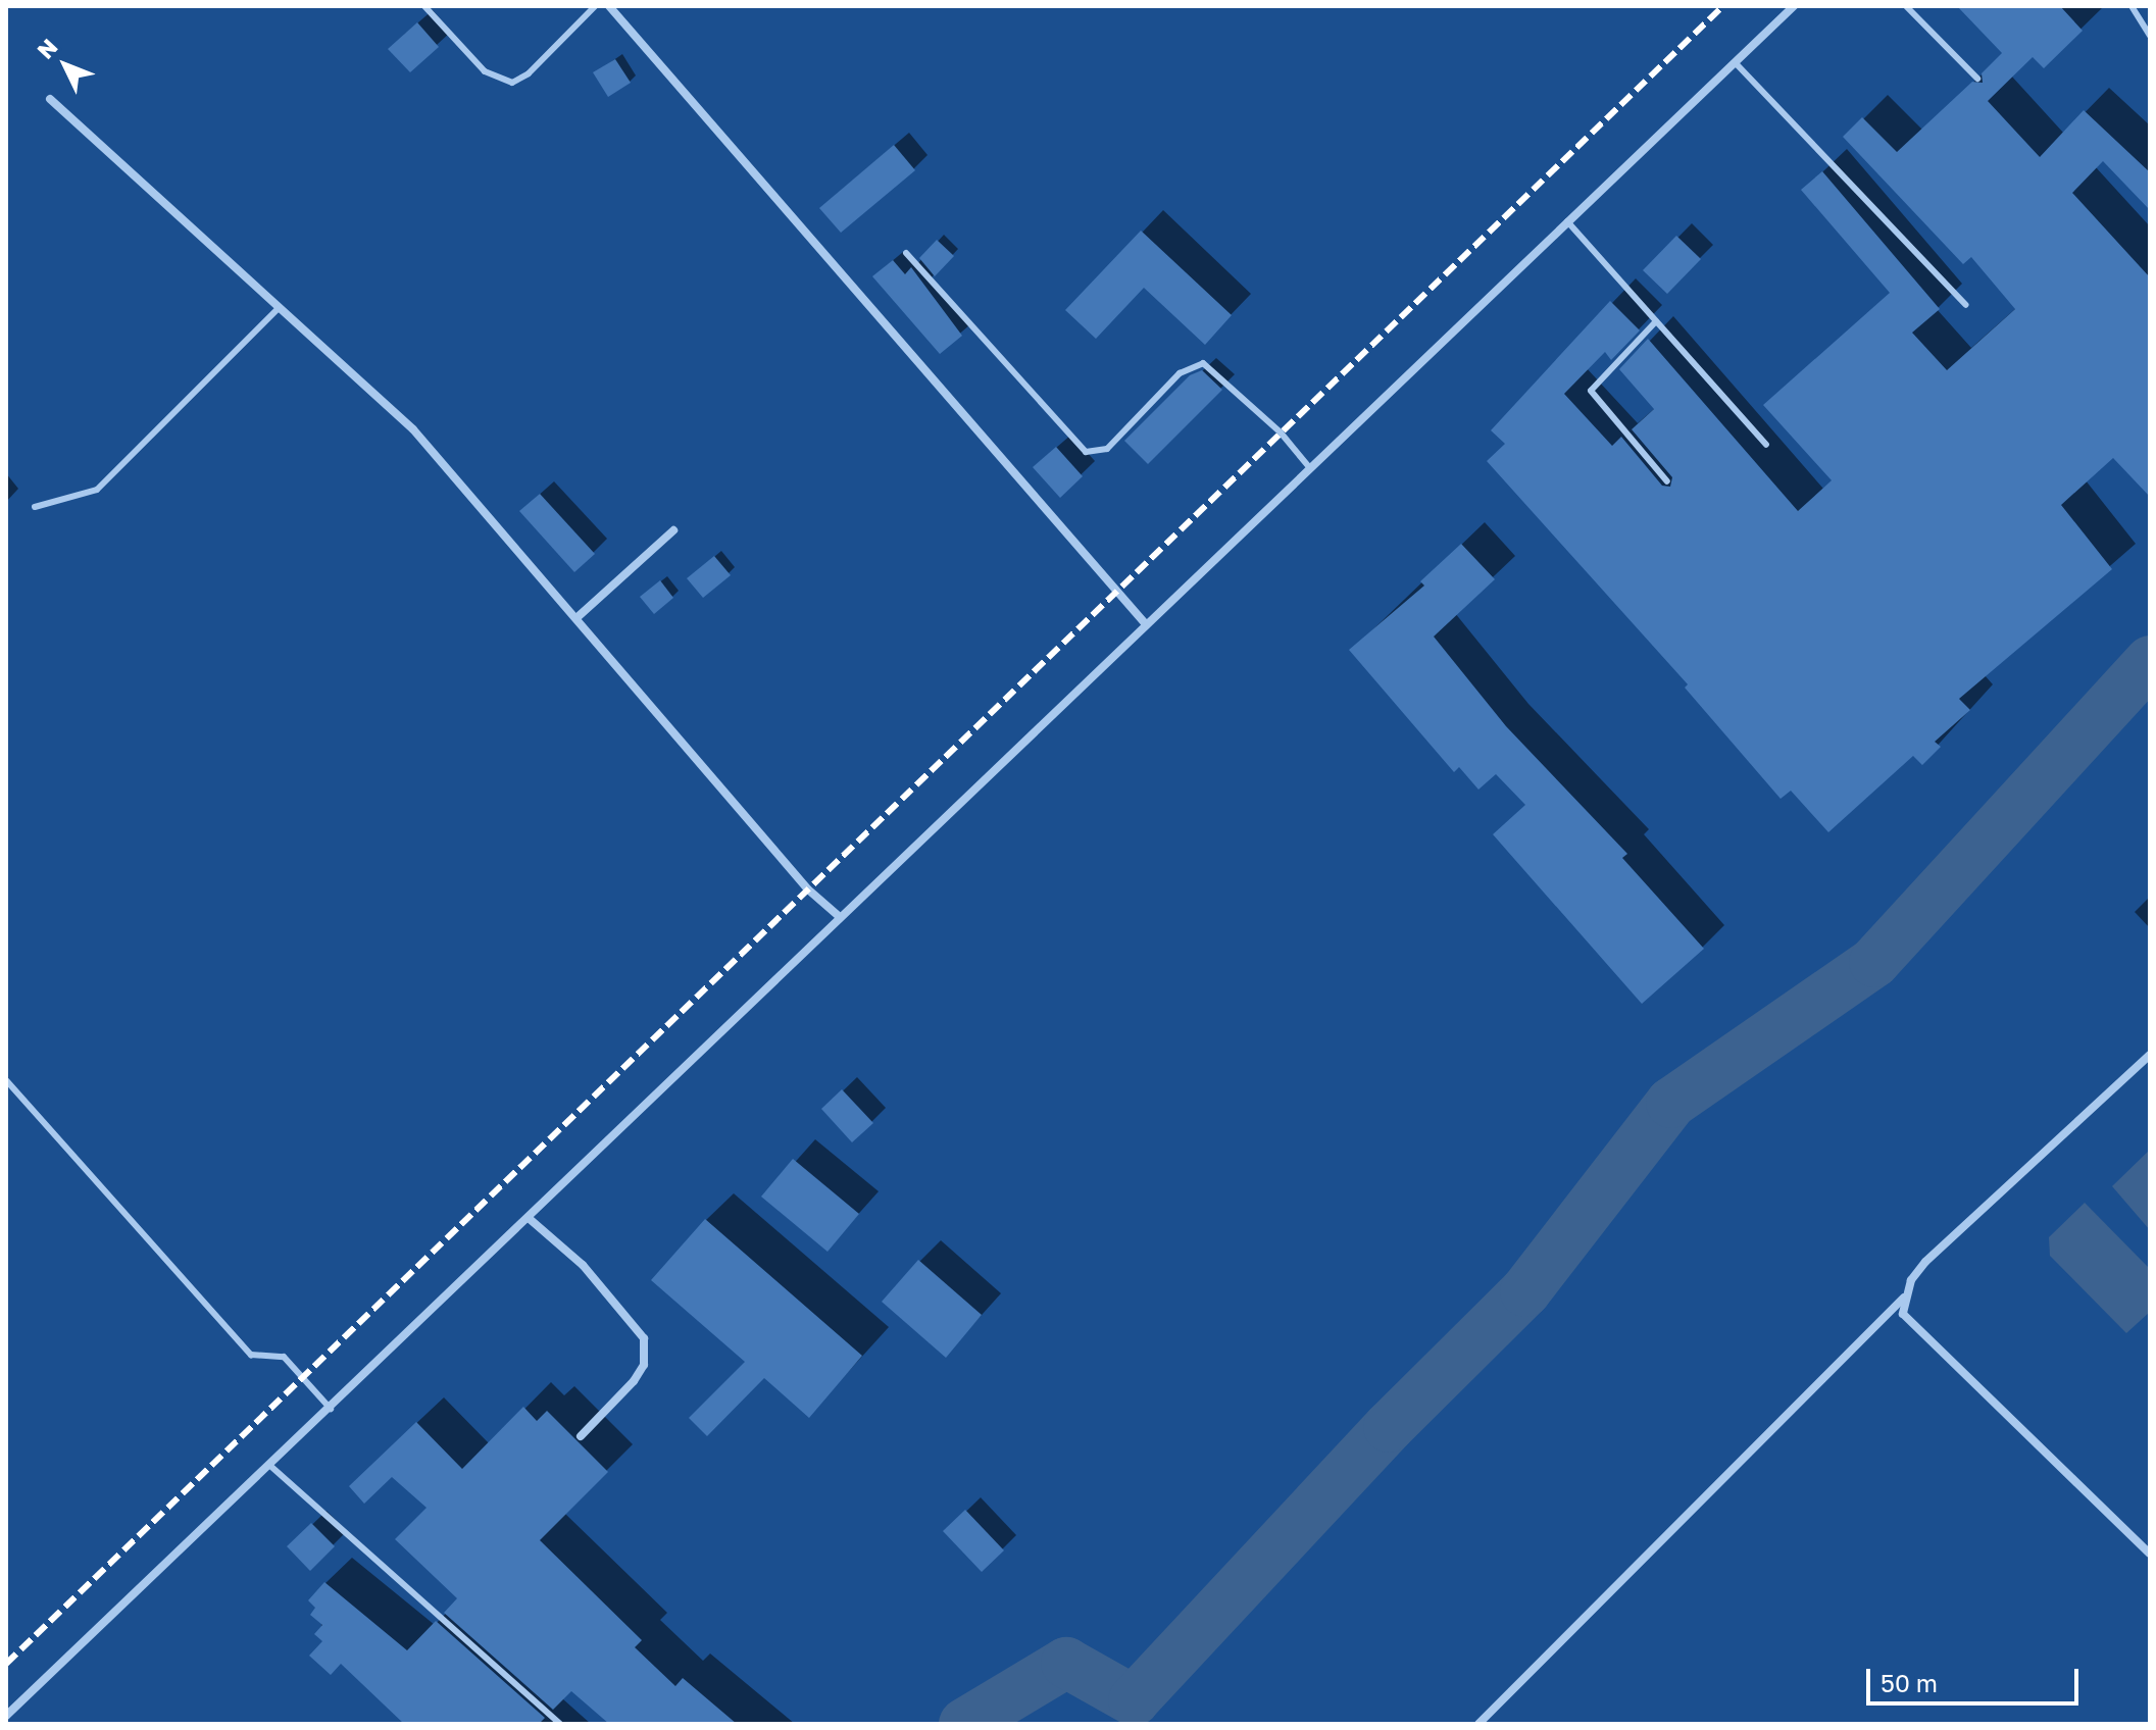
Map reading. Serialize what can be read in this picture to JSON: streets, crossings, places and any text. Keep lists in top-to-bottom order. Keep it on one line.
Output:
{"scale_bar":"50 m","north":"top left"}
